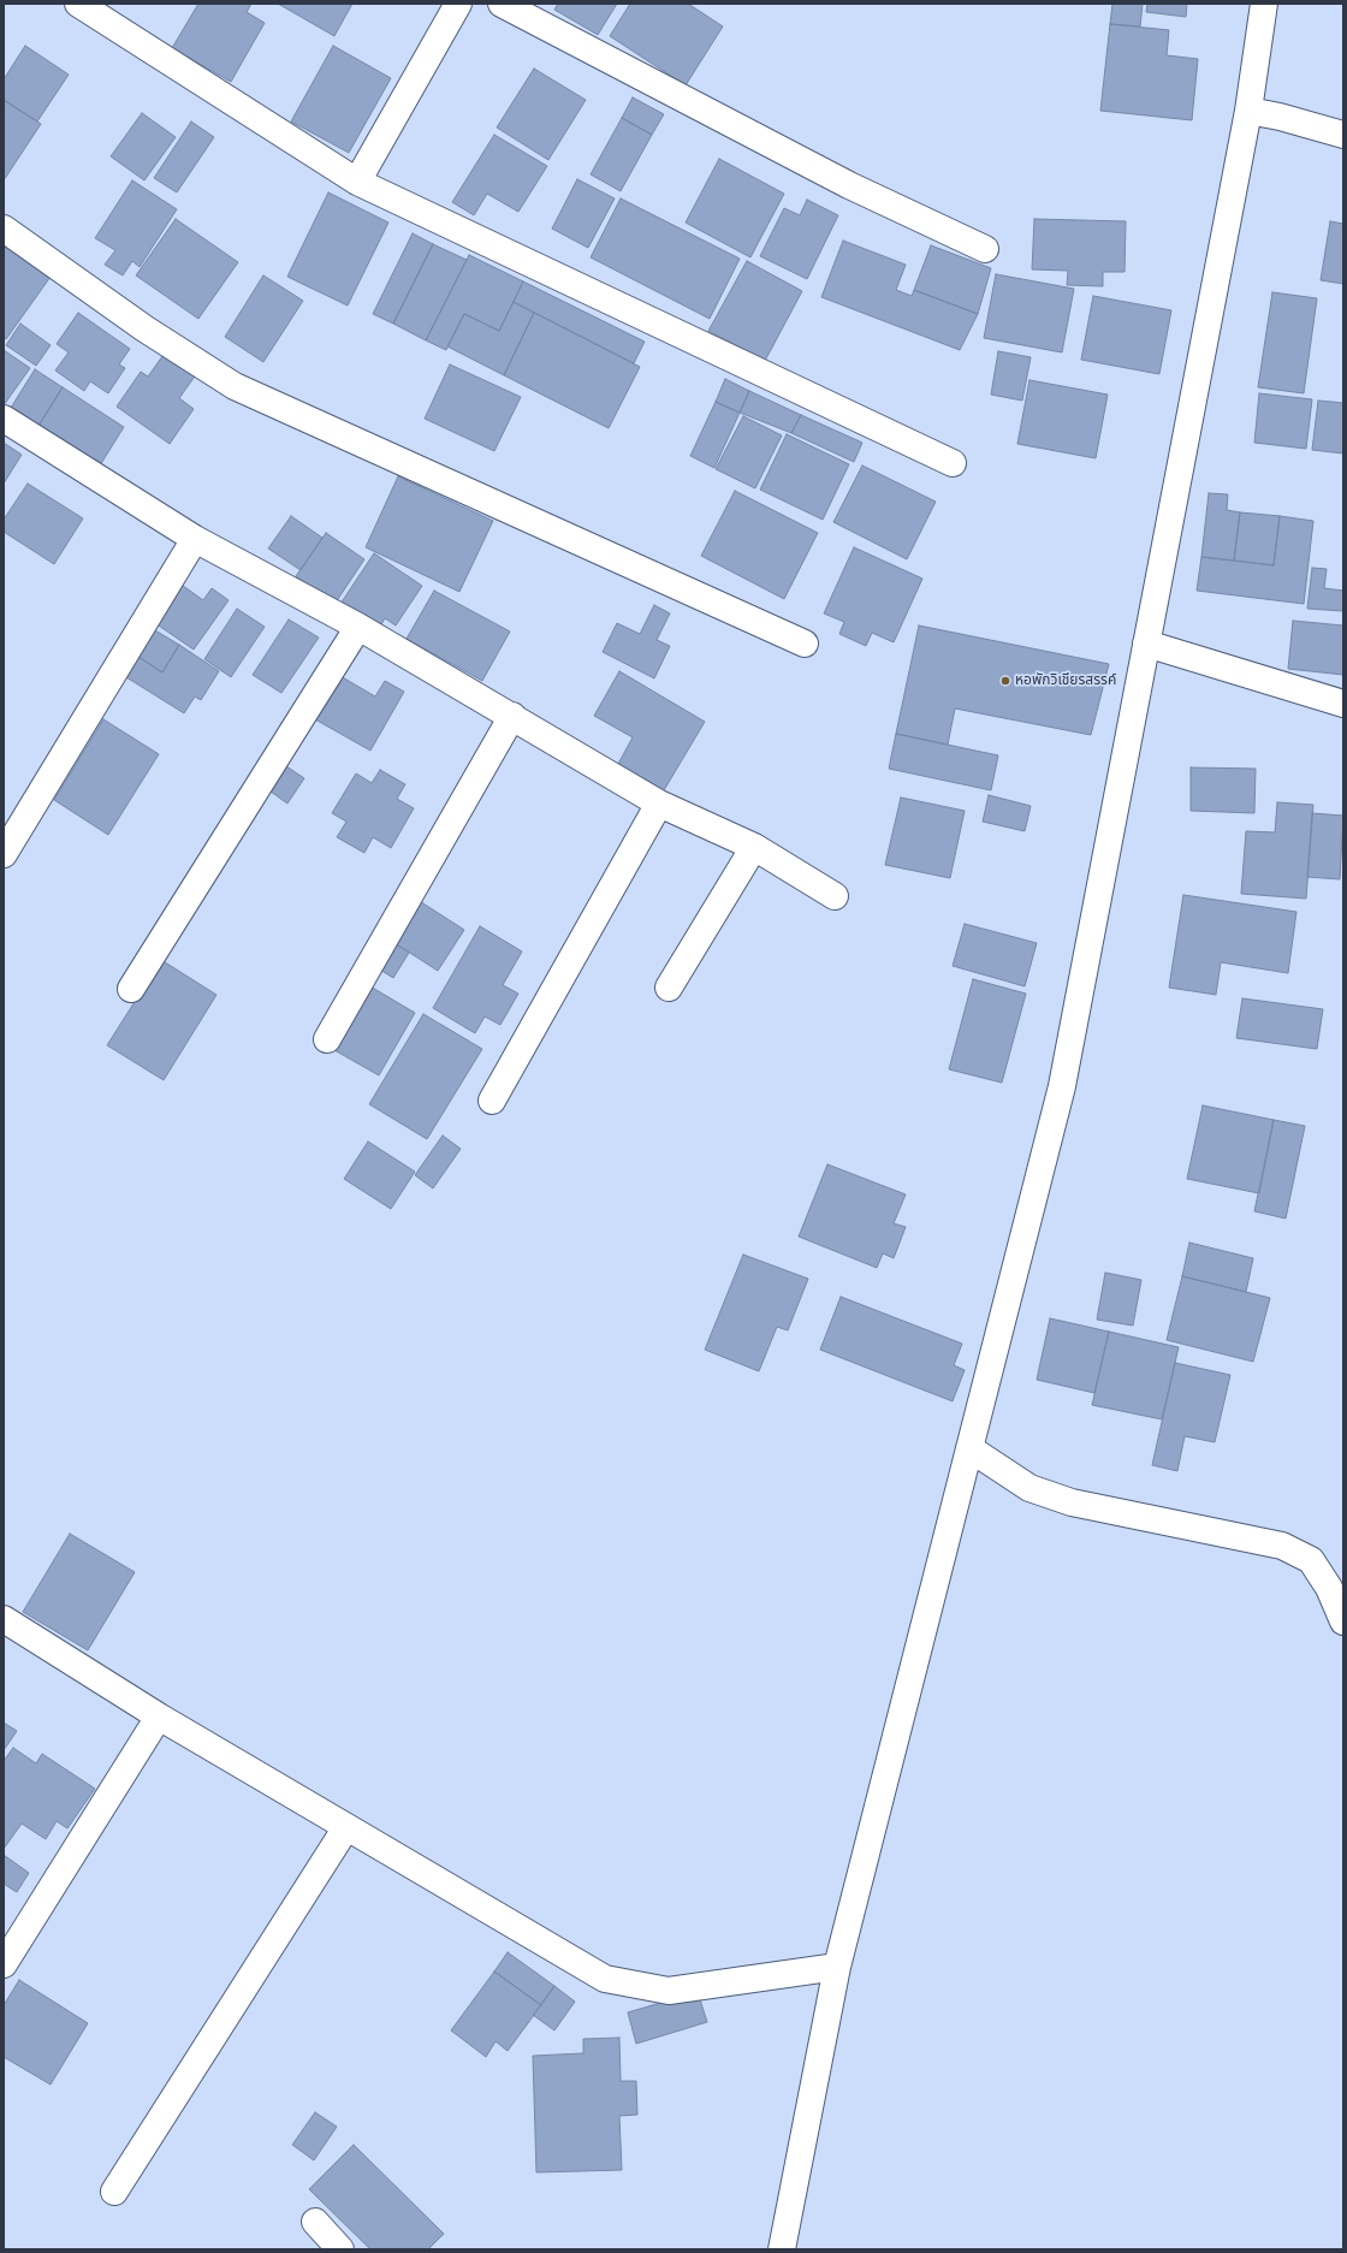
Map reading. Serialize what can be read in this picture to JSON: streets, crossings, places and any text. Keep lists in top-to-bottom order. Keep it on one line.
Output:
{"places":["หอพักวิเชียรสรรค์"]}
